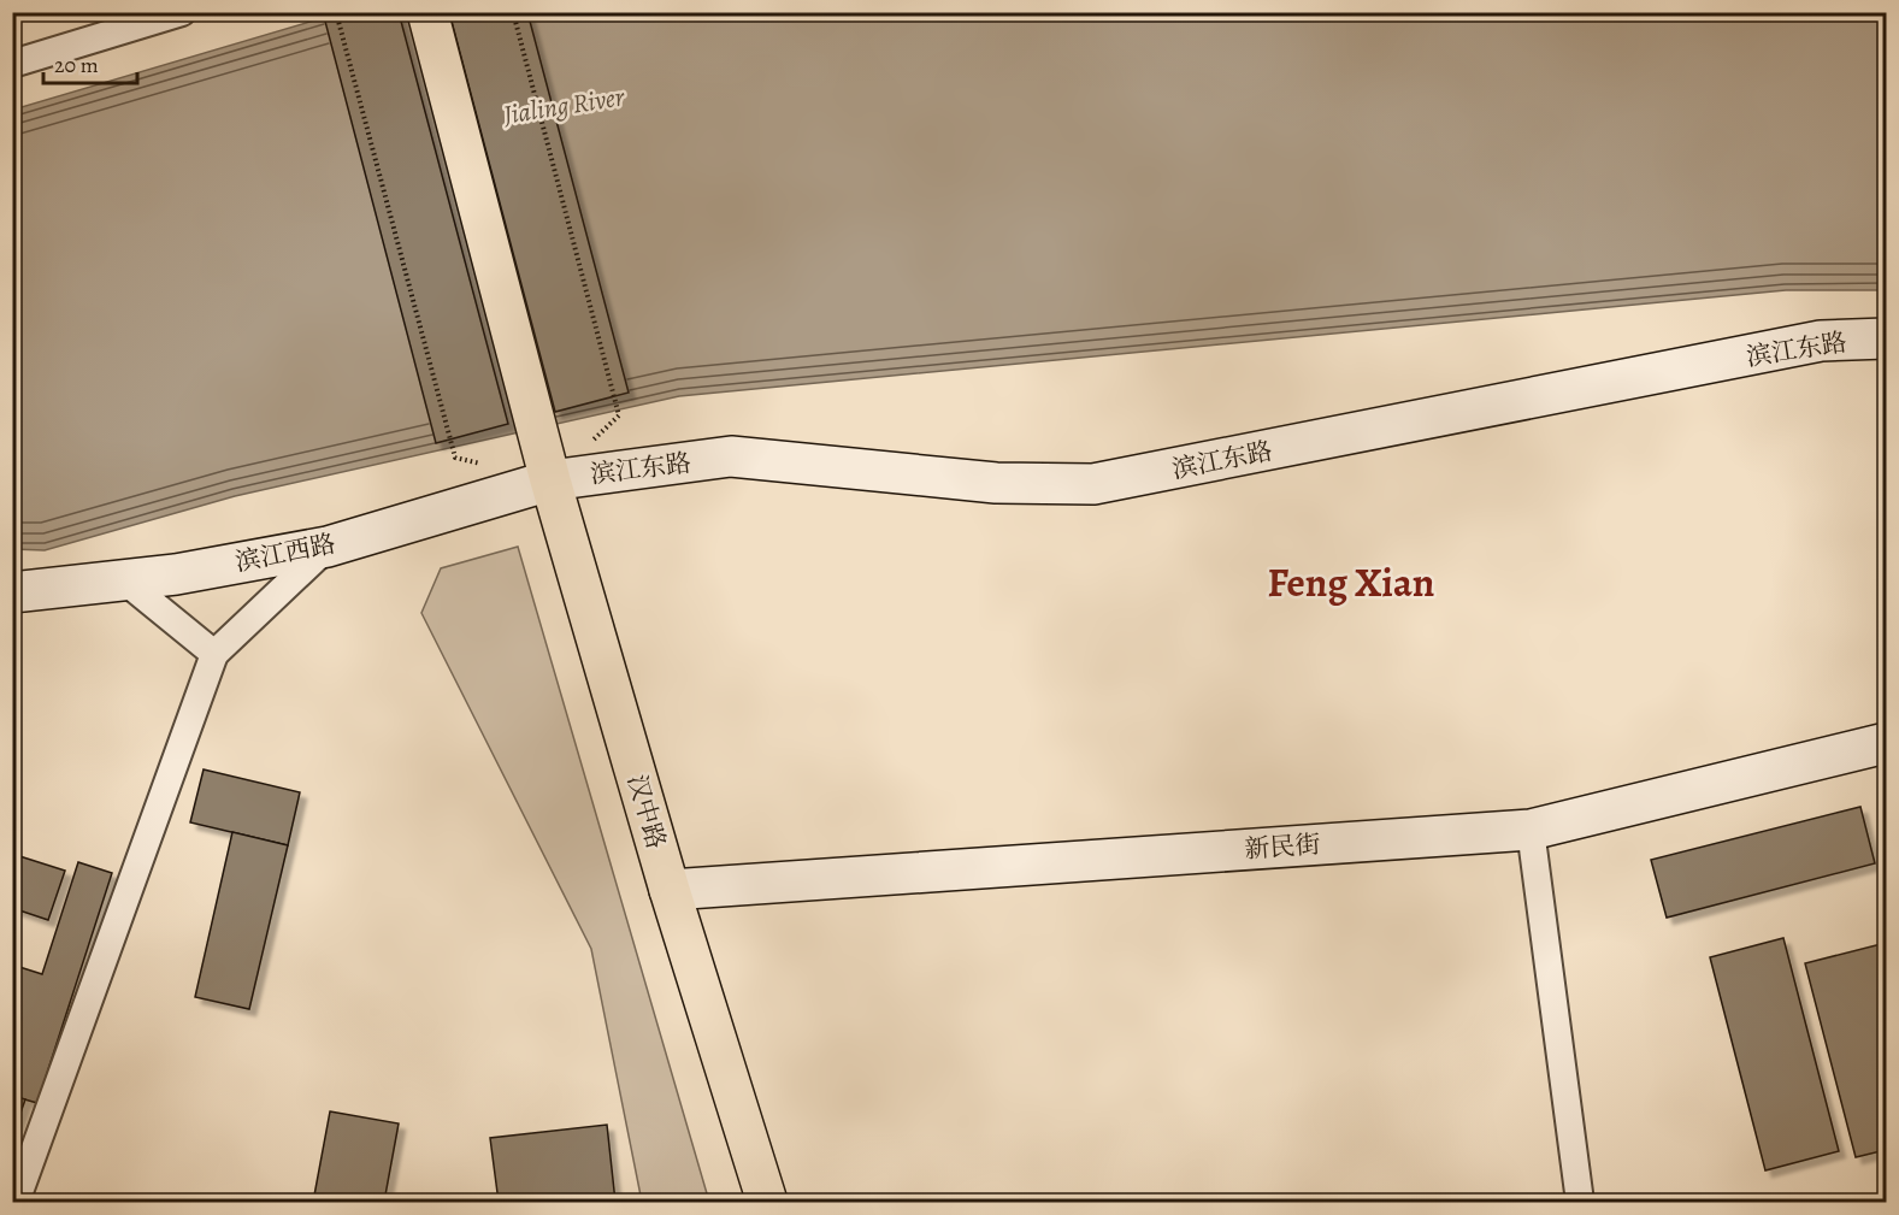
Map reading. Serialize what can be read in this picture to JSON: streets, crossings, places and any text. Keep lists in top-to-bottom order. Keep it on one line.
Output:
{"streets":{"main road":["汉中路"],"street":["滨江东路","滨江西路","新民街"]},"crossings":[["滨江东路","滨江西路"],["滨江东路","汉中路"],["滨江西路","汉中路"],["汉中路","新民街"]],"districts":["Feng Xian"],"water":["Jialing River"],"scale_bar":"20 m"}
